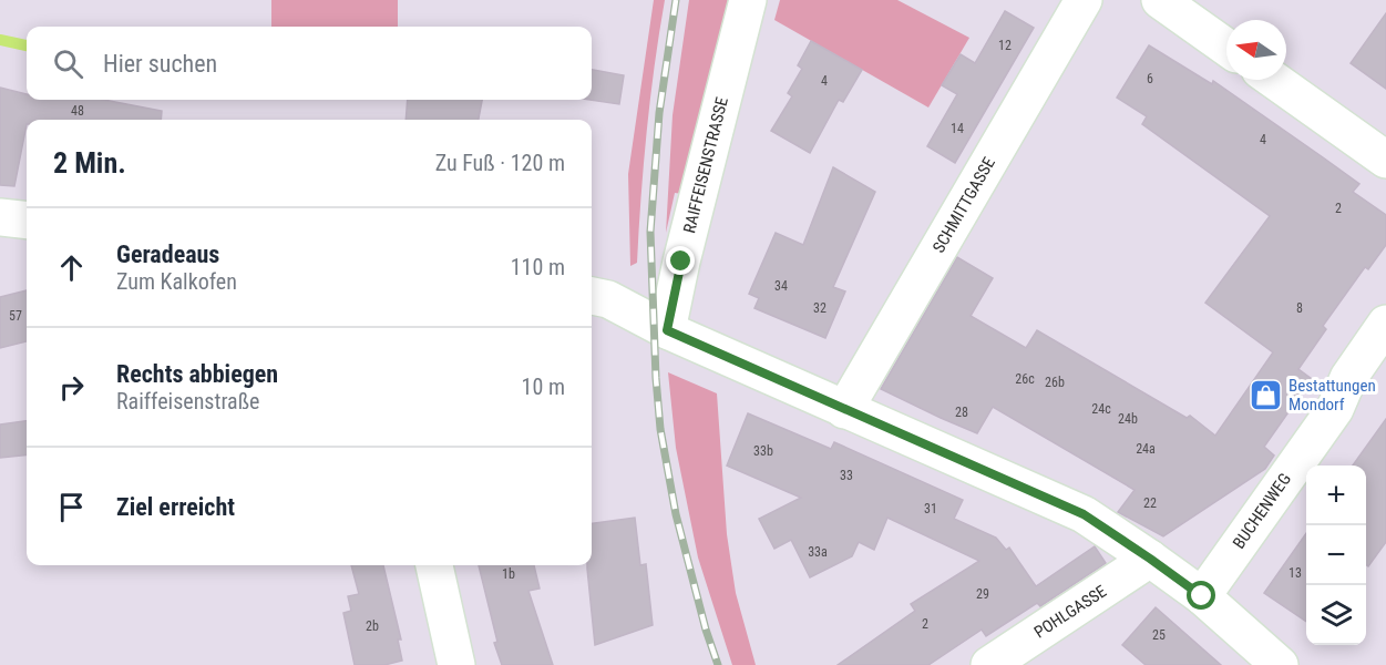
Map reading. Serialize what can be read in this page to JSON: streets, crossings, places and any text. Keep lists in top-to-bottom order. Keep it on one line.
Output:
{"streets":{"street":["RAIFFEISENSTRASSE","SCHMITTGASSE","BUCHENWEG","POHLGASSE"]},"places":{"shop":["Bestattungen Mondorf"]},"house_numbers":["12","6","4","48","14","4","2","34","32","8","57","26c","26b","24c","28","24b","24a","33b","33","22","31","33a","13","1b","29","2","2b","25"],"north":"left","page":{"search":"Hier suchen","heading":["2 Min.","Zu Fuß · 120 m"],"list":[["Geradeaus","Zum Kalkofen","110 m"],["Rechts abbiegen","Raiffeisenstraße","10 m"],"Ziel erreicht"],"map_buttons":["+","−"]}}
